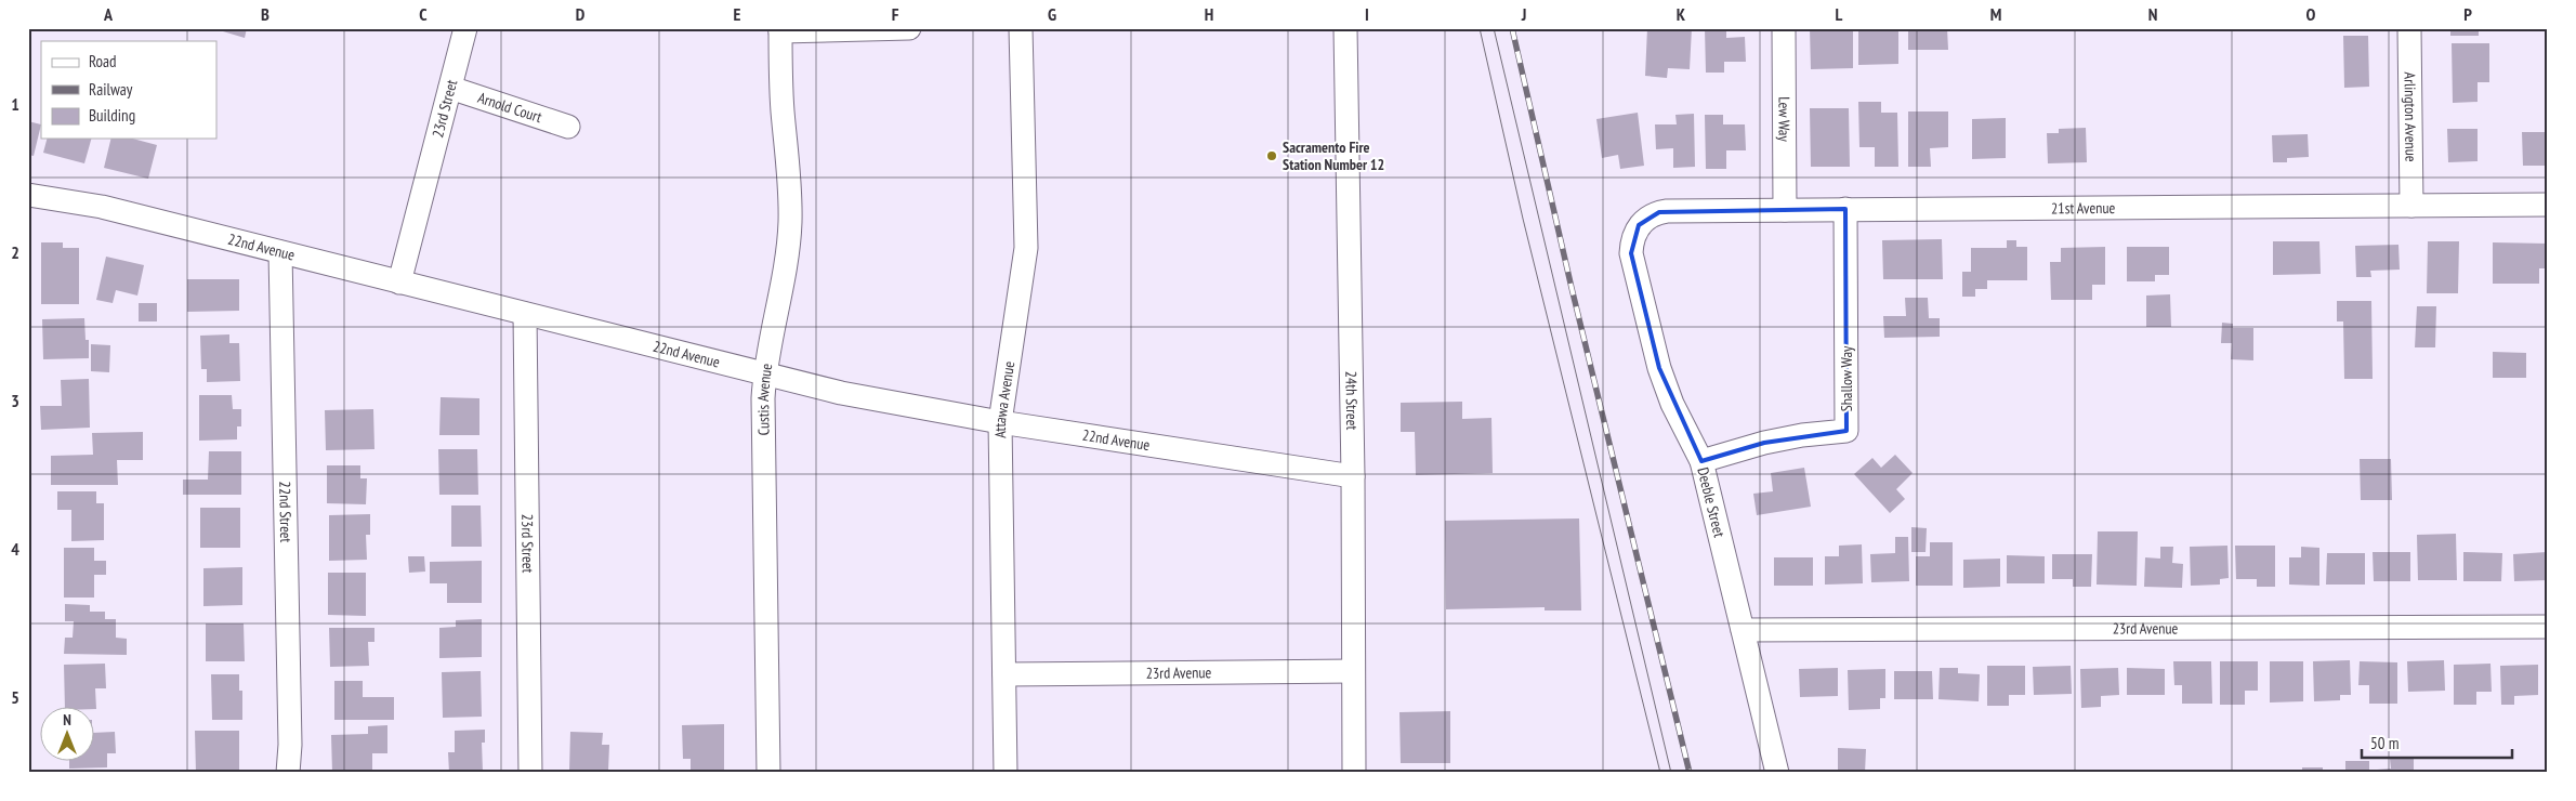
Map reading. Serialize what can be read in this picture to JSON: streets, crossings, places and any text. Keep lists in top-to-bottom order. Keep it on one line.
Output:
{"streets":{"street":["Arnold Court","23rd Street","Arlington Avenue","Lew Way","21st Avenue","22nd Avenue","Shallow Way","Custis Avenue","Attawa Avenue","24th Street","Deeble Street","22nd Street","23rd Avenue"]},"crossings":[["Arnold Court","23rd Street"],["23rd Street","22nd Avenue"],["Arlington Avenue","21st Avenue"],["Lew Way","21st Avenue"],["21st Avenue","Shallow Way"],["21st Avenue","Deeble Street"],["22nd Avenue","Custis Avenue"],["22nd Avenue","Attawa Avenue"],["22nd Avenue","24th Street"],["22nd Avenue","22nd Street"],["Shallow Way","Deeble Street"],["Attawa Avenue","23rd Avenue"],["24th Street","23rd Avenue"],["Deeble Street","23rd Avenue"]],"places":["Sacramento Fire Station Number 12"],"legend":["Road","Railway","Building"],"scale_bar":"50 m","north":"top","grid":{"columns":["A","B","C","D","E","F","G","H","I","J","K","L","M","N","O","P"],"rows":["1","2","3","4","5"]}}
